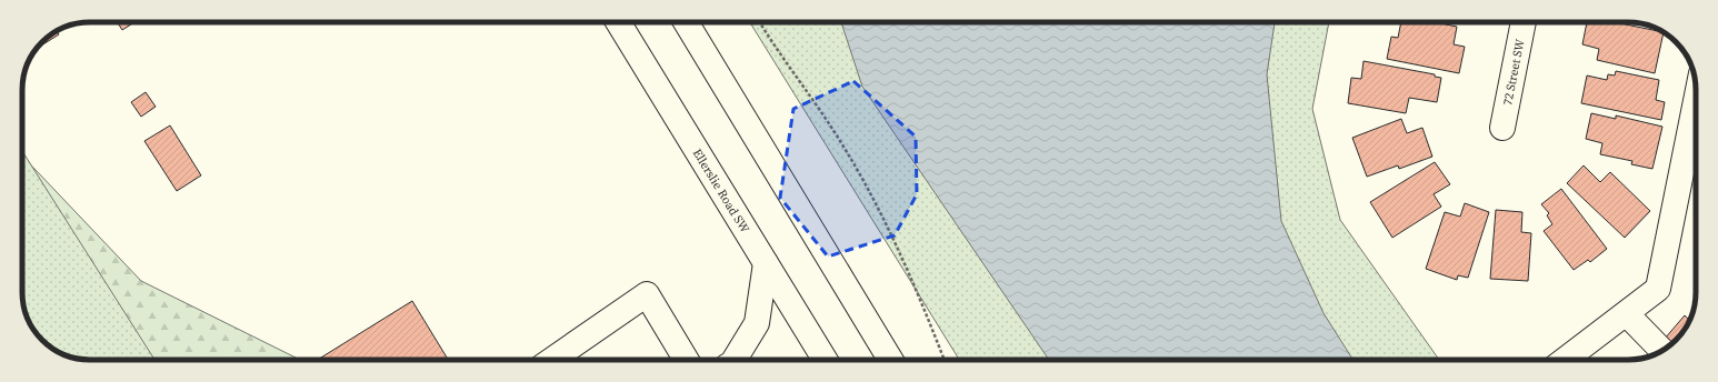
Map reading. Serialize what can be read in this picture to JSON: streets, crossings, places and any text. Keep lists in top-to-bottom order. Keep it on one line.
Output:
{"streets":{"main road":["72 Street SW","Ellerslie Road SW"]}}
